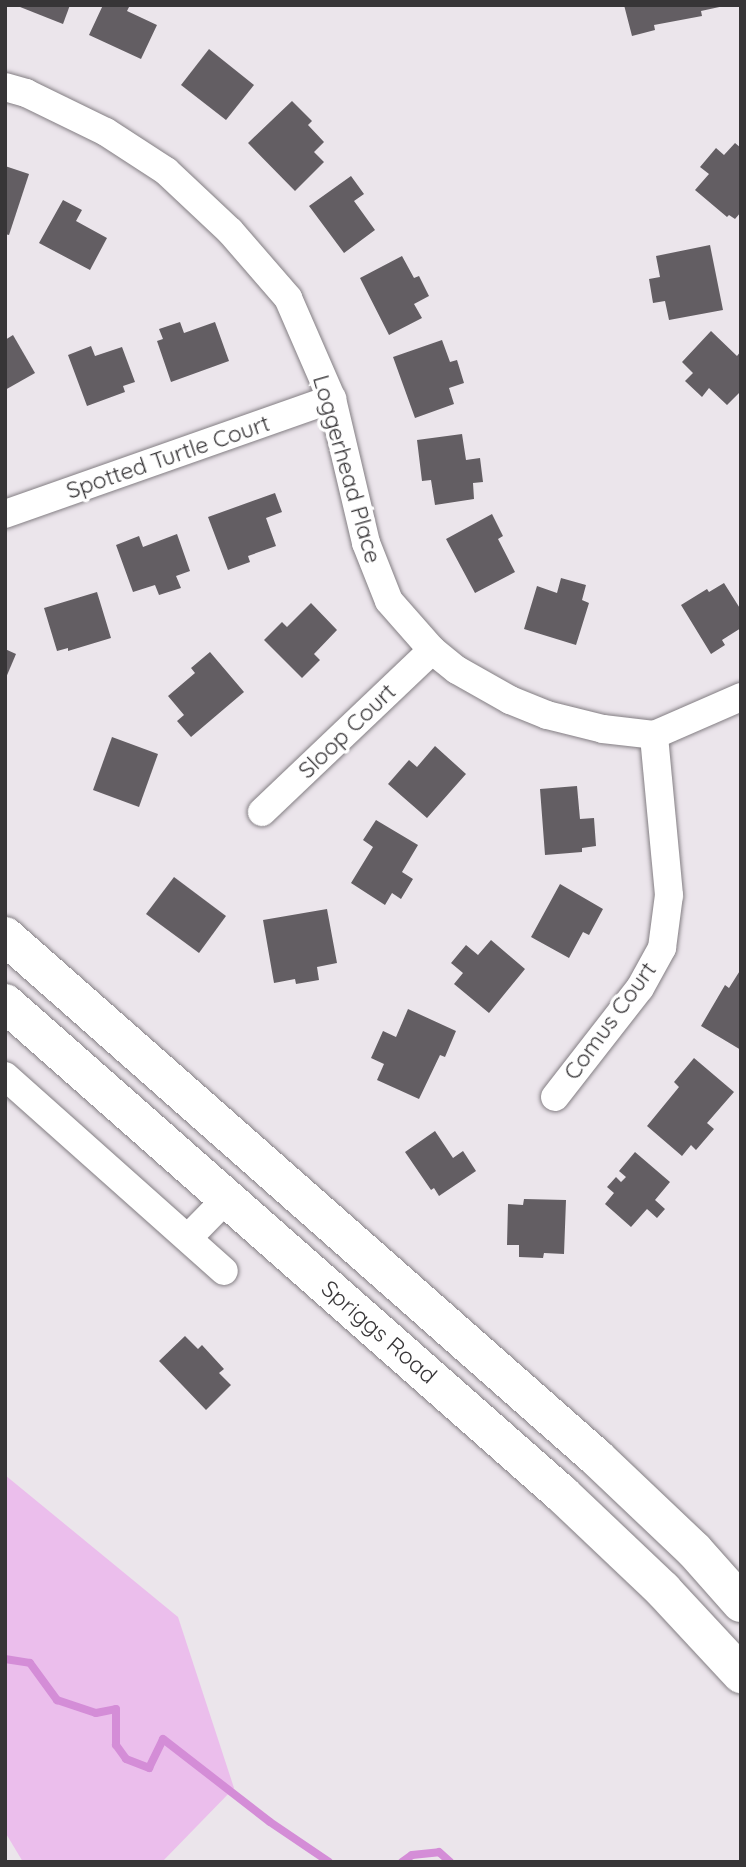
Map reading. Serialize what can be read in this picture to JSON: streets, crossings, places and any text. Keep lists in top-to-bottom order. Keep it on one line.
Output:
{"streets":{"main road":["Spriggs Road"],"street":["Spotted Turtle Court","Loggerhead Place","Sloop Court","Comus Court"]},"crossings":[["Spotted Turtle Court","Loggerhead Place"],["Loggerhead Place","Sloop Court"],["Loggerhead Place","Comus Court"]]}
